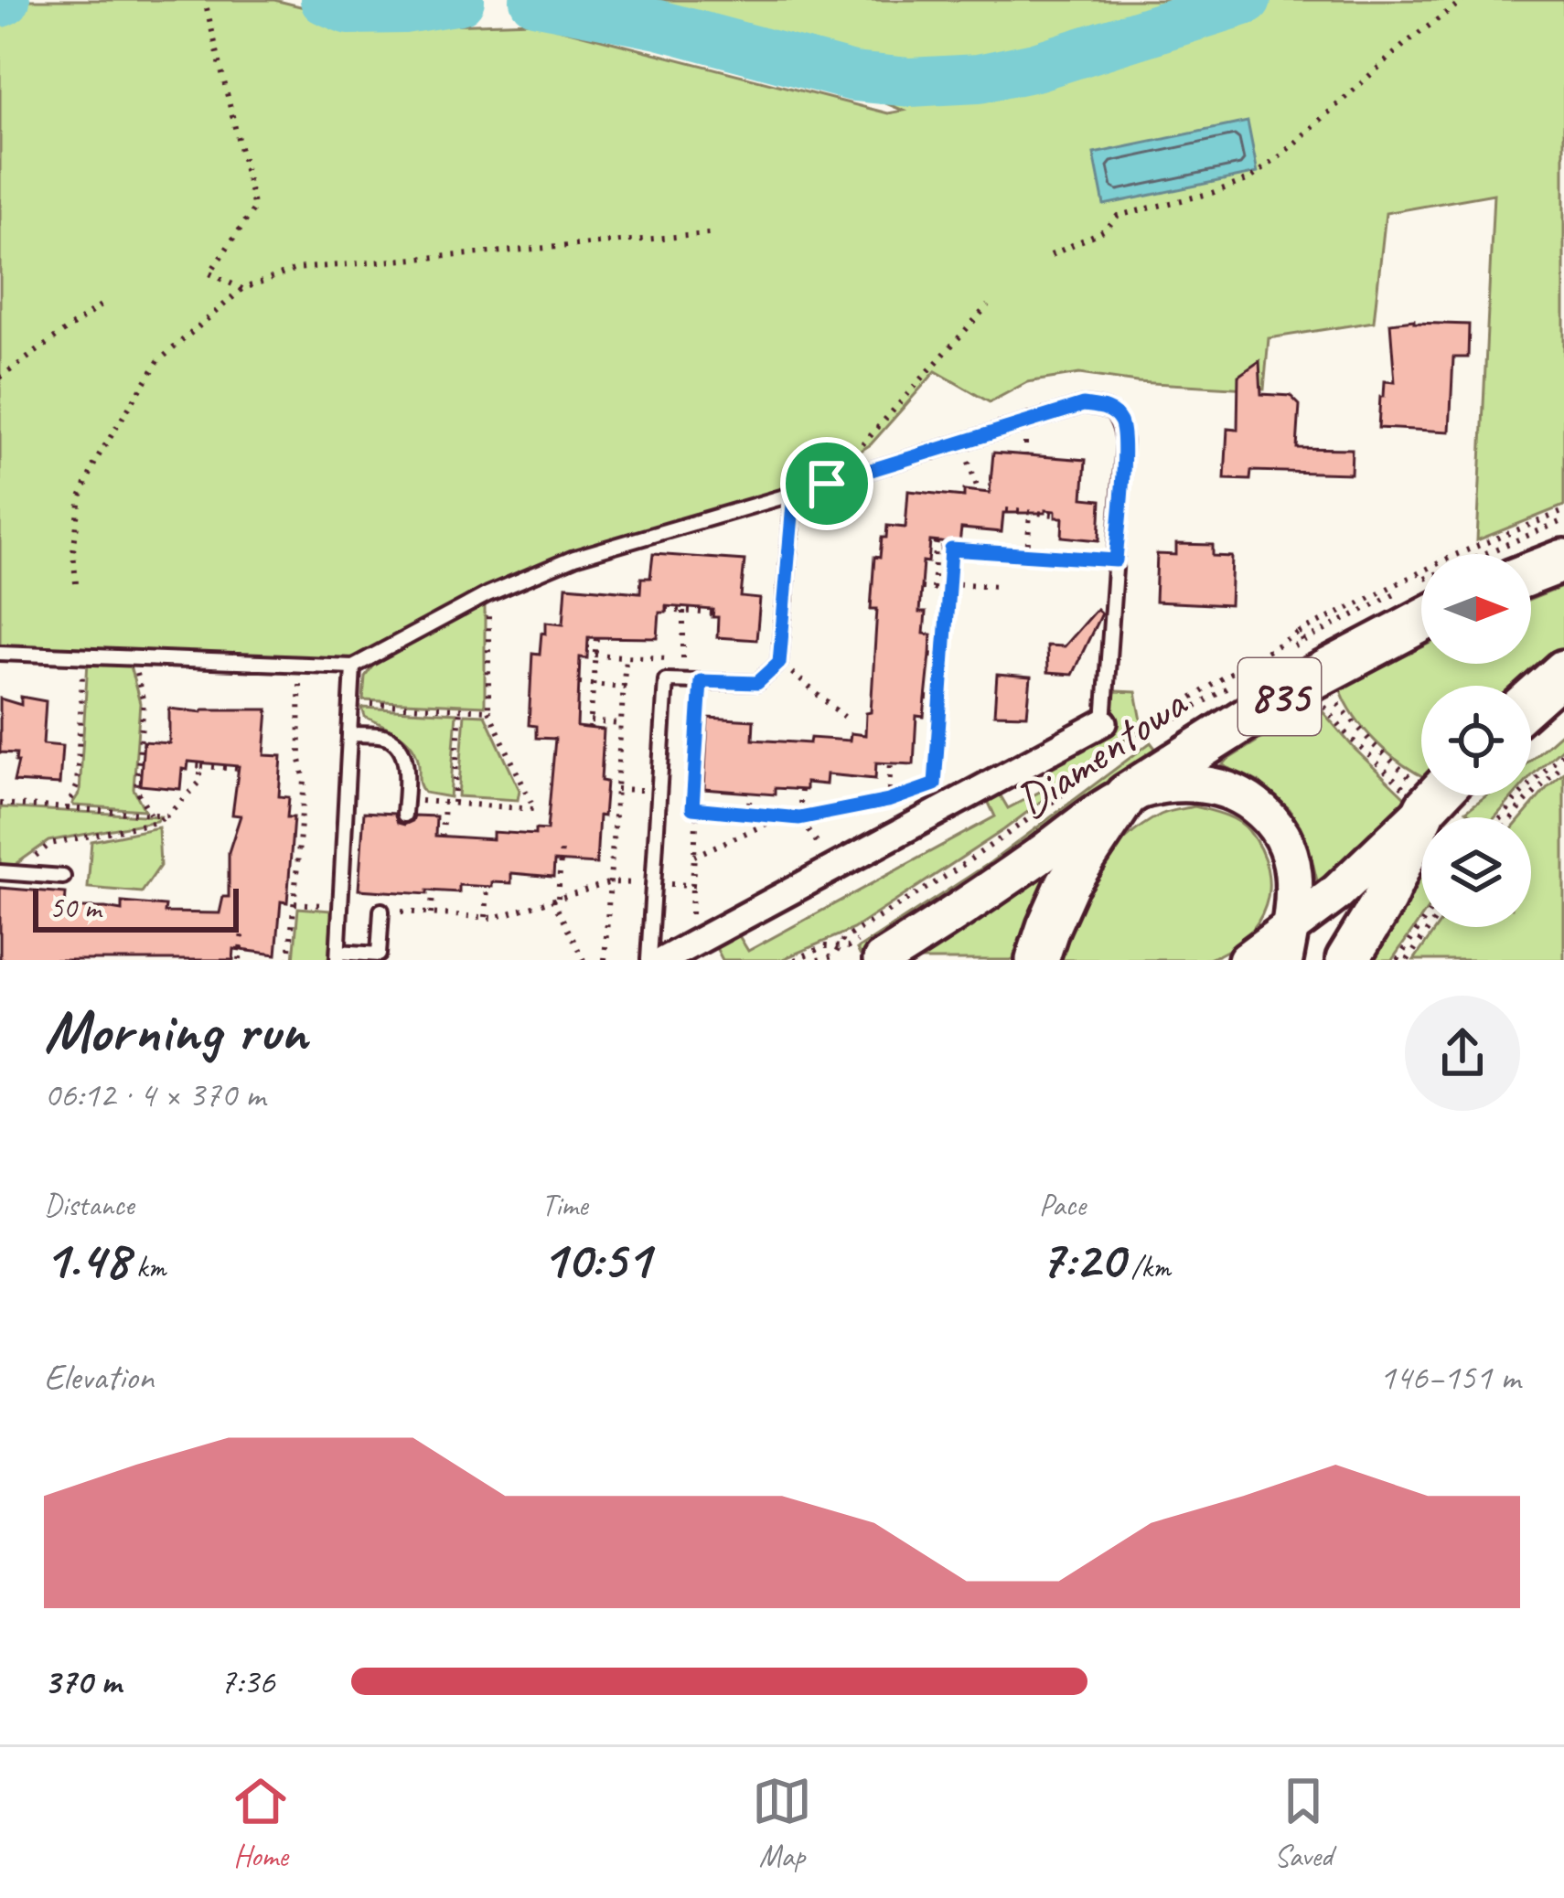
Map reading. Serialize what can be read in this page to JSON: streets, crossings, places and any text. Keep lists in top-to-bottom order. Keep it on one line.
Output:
{"streets":{"main road":["835","Diamentowa"]},"crossings":[["835","Diamentowa"]],"scale_bar":"50 m","north":"right","page":{"scale":"50 m","heading":["Morning run","06:12 · 4 × 370 m"],"stats":[["Distance","1.48 km"],["Time","10:51"],["Pace","7:20 /km"]],"chart":["Elevation","146–151 m"],"list":[{"name":"370 m","note":"7:36"}],"tabs":["Home","Map","Saved"]}}
